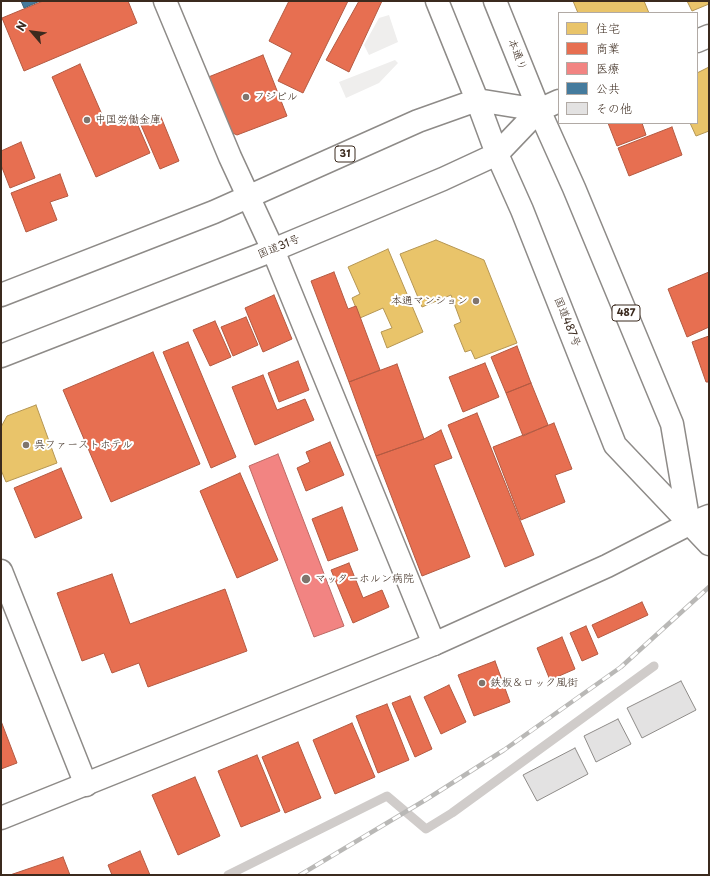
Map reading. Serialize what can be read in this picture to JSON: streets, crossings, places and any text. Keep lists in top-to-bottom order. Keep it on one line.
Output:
{"streets":{"main road":["本通り","31","国道31号","487","国道487号"]},"crossings":[["本通り","31"],["本通り","国道31号"],["本通り","487"],["31","国道31号"],["31","487"],["31","国道487号"],["国道31号","487"],["国道31号","国道487号"],["487","国道487号"]],"places":["フジビル","中国労働金庫","本通マンション","呉ファーストホテル","マッターホルン病院","鉄板＆ロック風街"],"legend":["住宅","商業","医療","公共","その他"],"north":"top left"}
